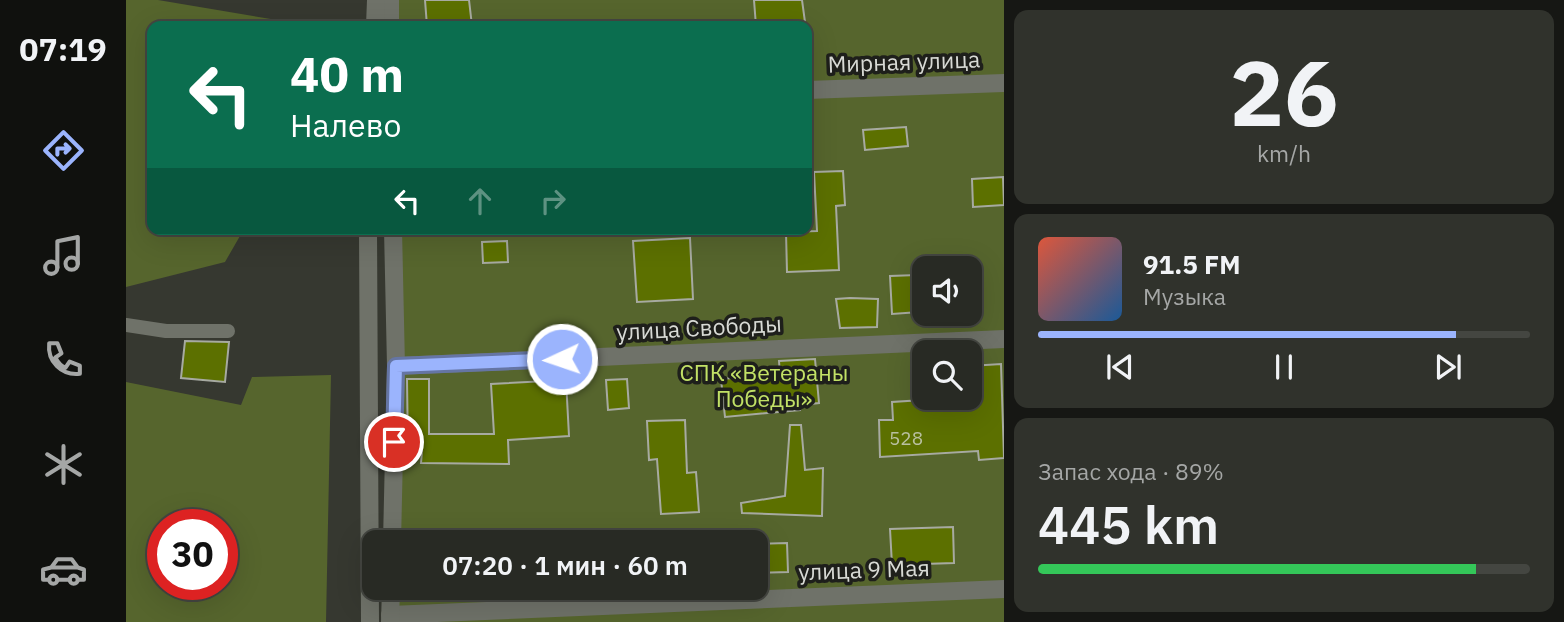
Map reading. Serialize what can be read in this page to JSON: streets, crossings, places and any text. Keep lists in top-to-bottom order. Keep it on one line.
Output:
{"streets":{"street":["Мирная улица","улица Свободы","улица 9 Мая"]},"parks":["СПК «Ветераны Победы»"],"house_numbers":["528"],"page":{"tabs":"07:19","tile":[["26","km/h"],["Запас хода · 89%","445 km"]],"turn":["40 m","Налево"],"song":["91.5 FM","Музыка"],"limit":"30","trip":"07:20 · 1 мин · 60 m"}}
